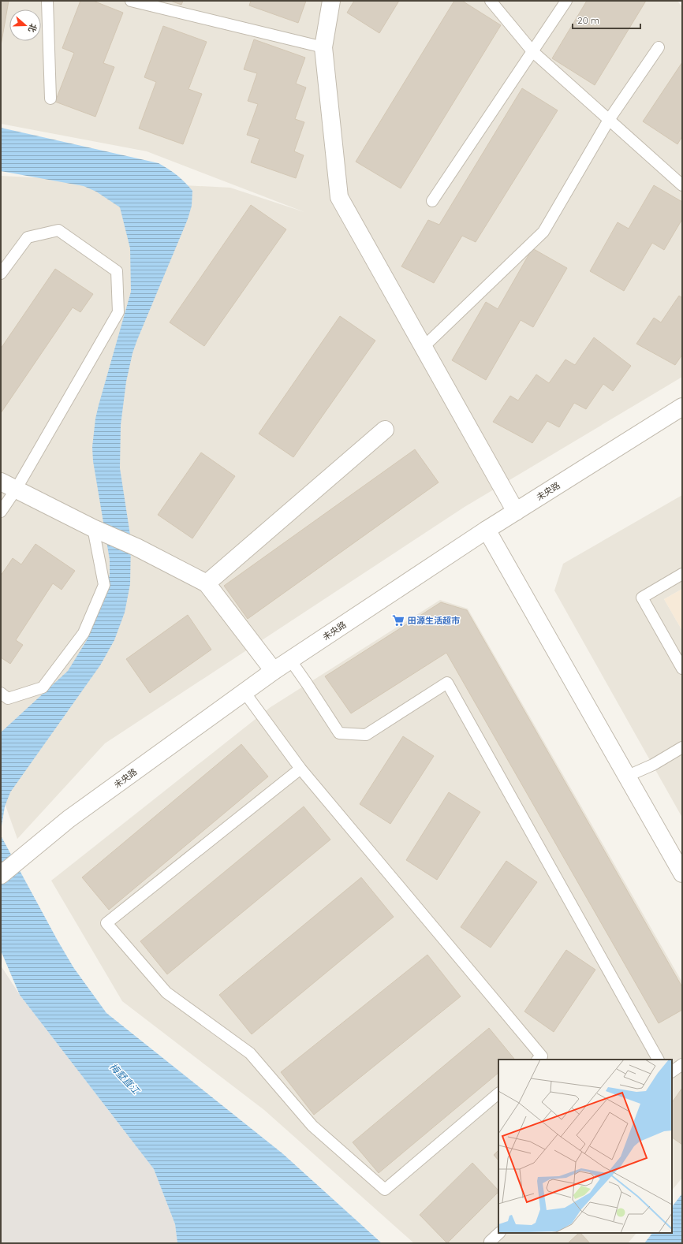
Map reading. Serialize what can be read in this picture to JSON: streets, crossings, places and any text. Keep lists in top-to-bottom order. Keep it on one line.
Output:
{"streets":{"street":["未央路"]},"water":["梅墅直江"],"places":{"supermarket":["田源生活超市"]},"scale_bar":"20 m","north":"right"}
